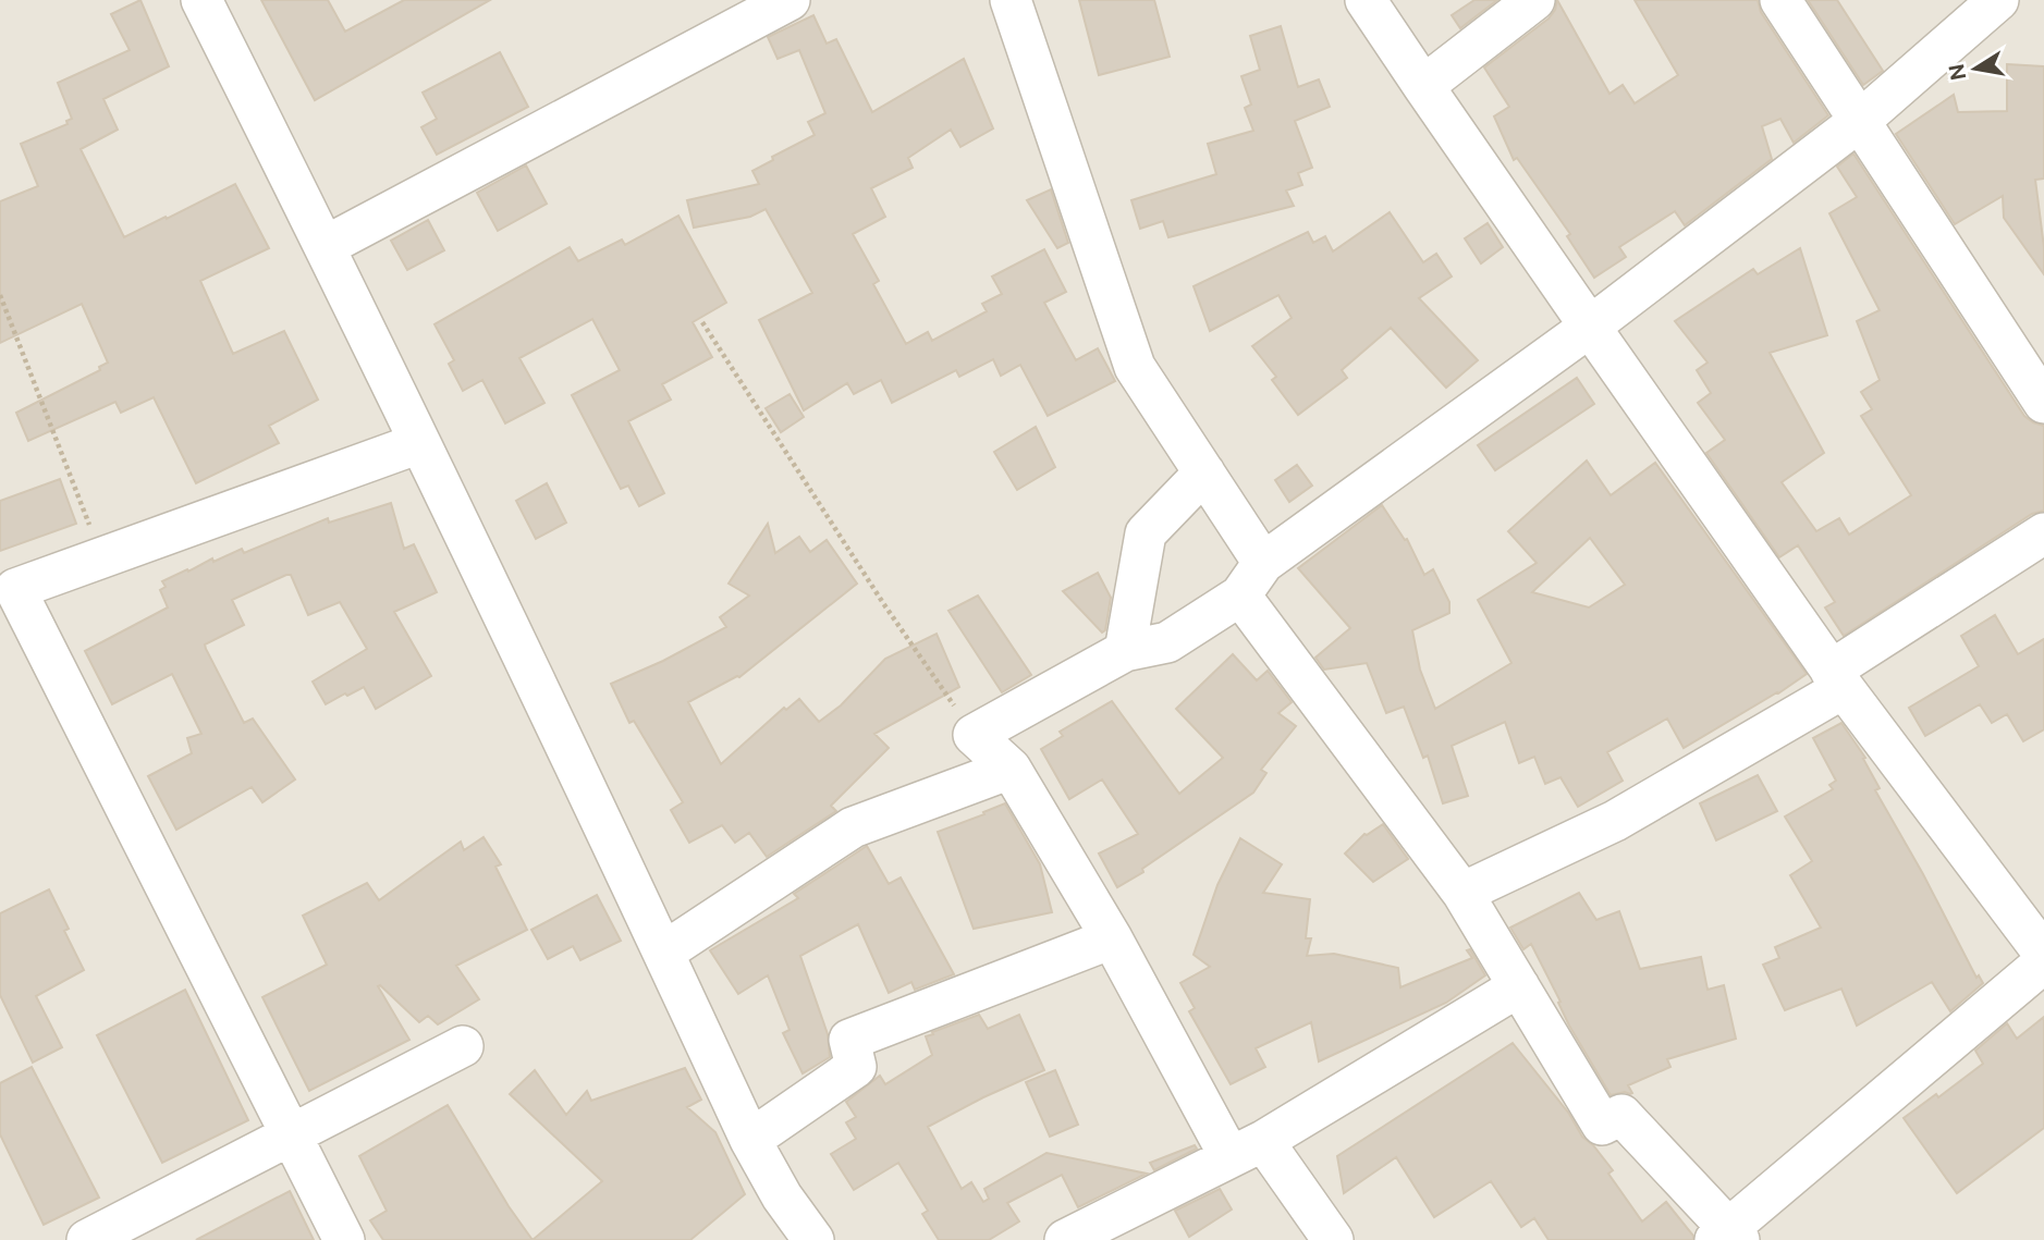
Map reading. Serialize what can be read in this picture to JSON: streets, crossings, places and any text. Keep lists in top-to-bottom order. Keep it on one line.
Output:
{"north":"left"}
